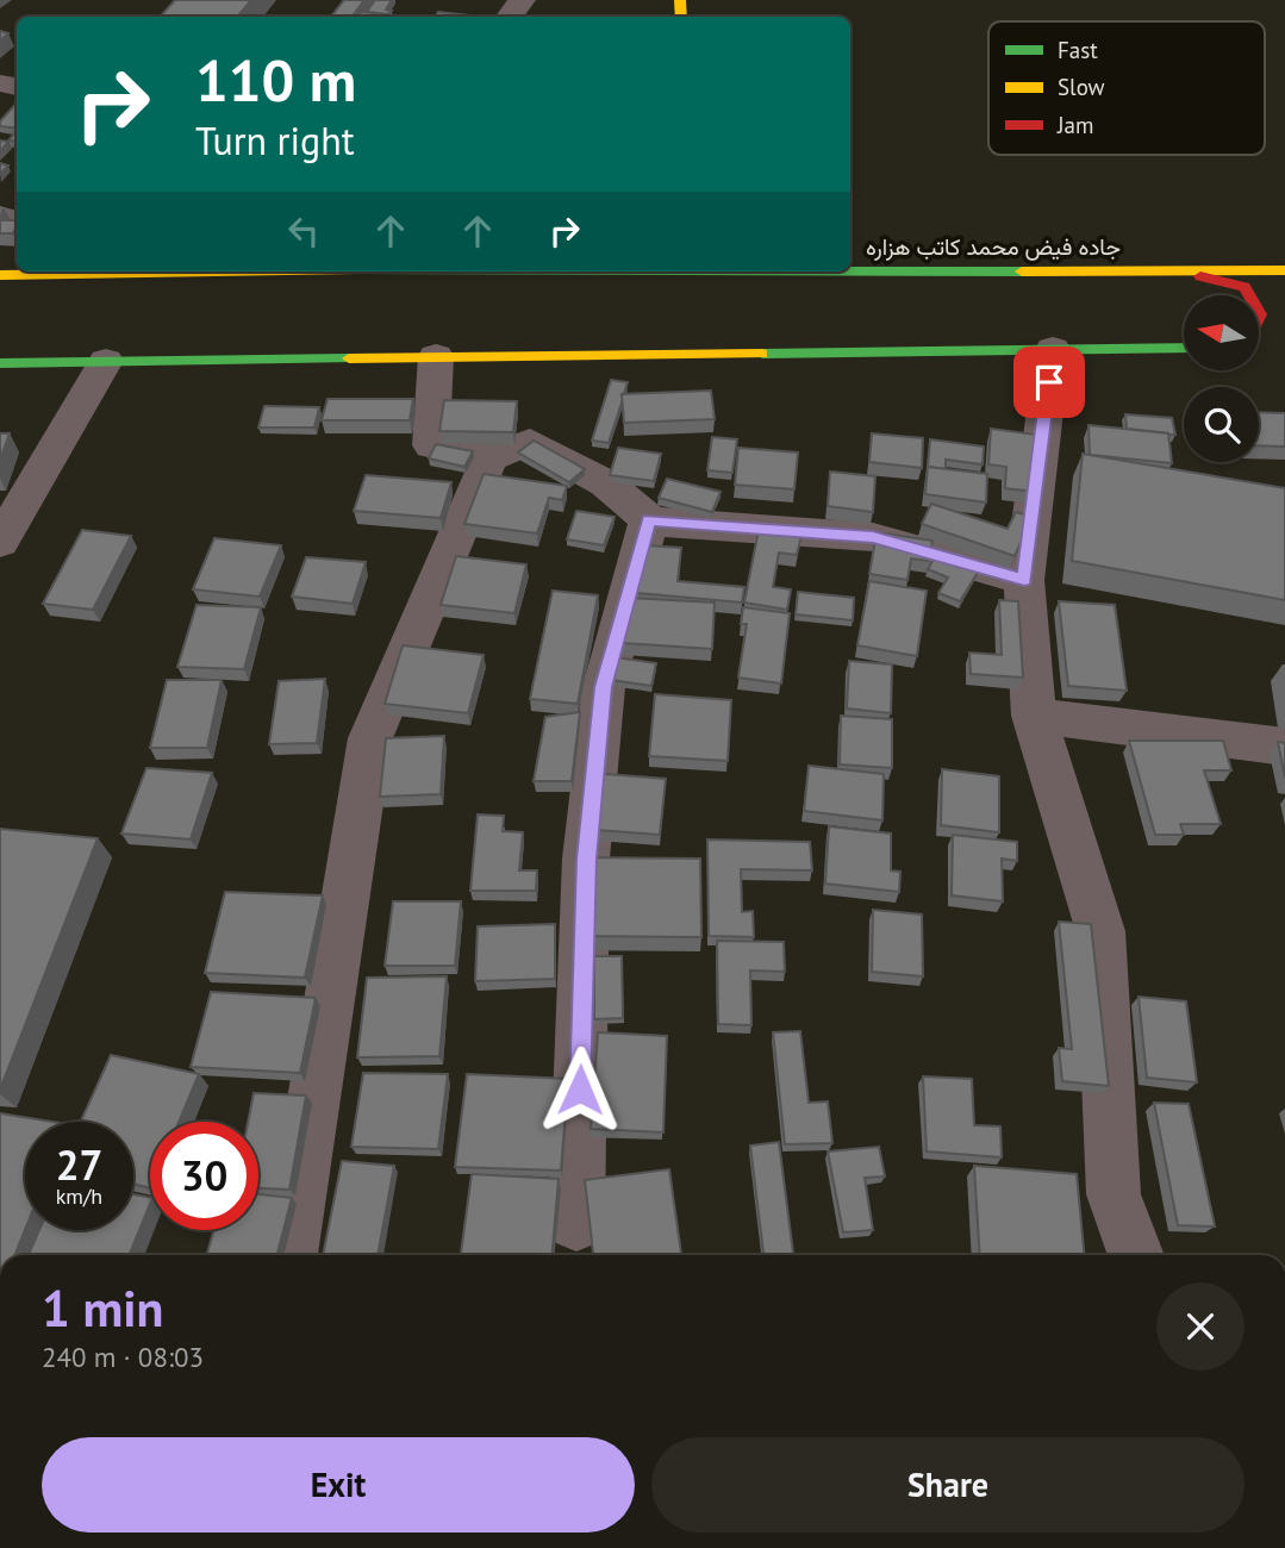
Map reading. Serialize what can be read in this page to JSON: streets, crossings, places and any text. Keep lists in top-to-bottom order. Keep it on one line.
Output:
{"streets":{"main road":["جاده فیض محمد کاتب هزاره"]},"legend":["Fast","Slow","Jam"],"north":"left","page":{"turn":["110 m","Turn right"],"speed":"27 km/h","limit":"30","heading":["1 min","240 m · 08:03"],"buttons":["Exit","Share"]}}
